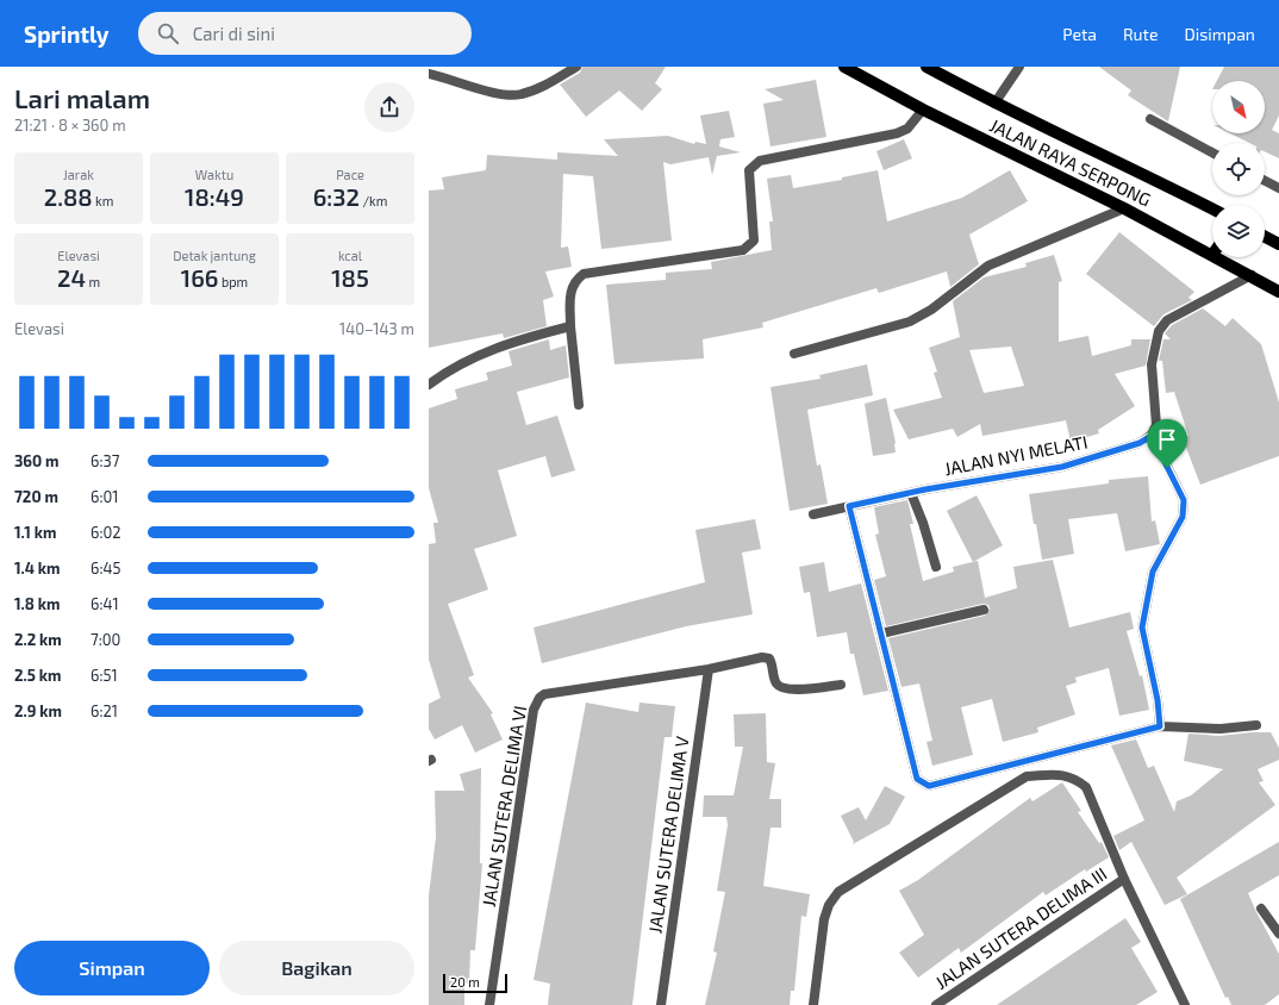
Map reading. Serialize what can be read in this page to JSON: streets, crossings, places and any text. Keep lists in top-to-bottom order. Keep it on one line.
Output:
{"streets":{"main road":["JALAN RAYA SERPONG"],"street":["JALAN NYI MELATI","JALAN SUTERA DELIMA VI","JALAN SUTERA DELIMA V","JALAN SUTERA DELIMA III"]},"crossings":[["JALAN SUTERA DELIMA VI","JALAN SUTERA DELIMA V"]],"scale_bar":"20 m","north":"bottom right","page":{"header":"Sprintly","search":"Cari di sini","nav":["Peta","Rute","Disimpan"],"heading":["Lari malam","21:21 · 8 × 360 m"],"stats":[["Jarak","2.88 km"],["Waktu","18:49"],["Pace","6:32 /km"],["Elevasi","24 m"],["Detak jantung","166 bpm"],["kcal","185"]],"chart":["Elevasi","140–143 m"],"list":[{"name":"360 m","note":"6:37"},{"name":"720 m","note":"6:01"},{"name":"1.1 km","note":"6:02"},{"name":"1.4 km","note":"6:45"},{"name":"1.8 km","note":"6:41"},{"name":"2.2 km","note":"7:00"},{"name":"2.5 km","note":"6:51"},{"name":"2.9 km","note":"6:21"}],"buttons":["Simpan","Bagikan"],"scale":"20 m"}}
